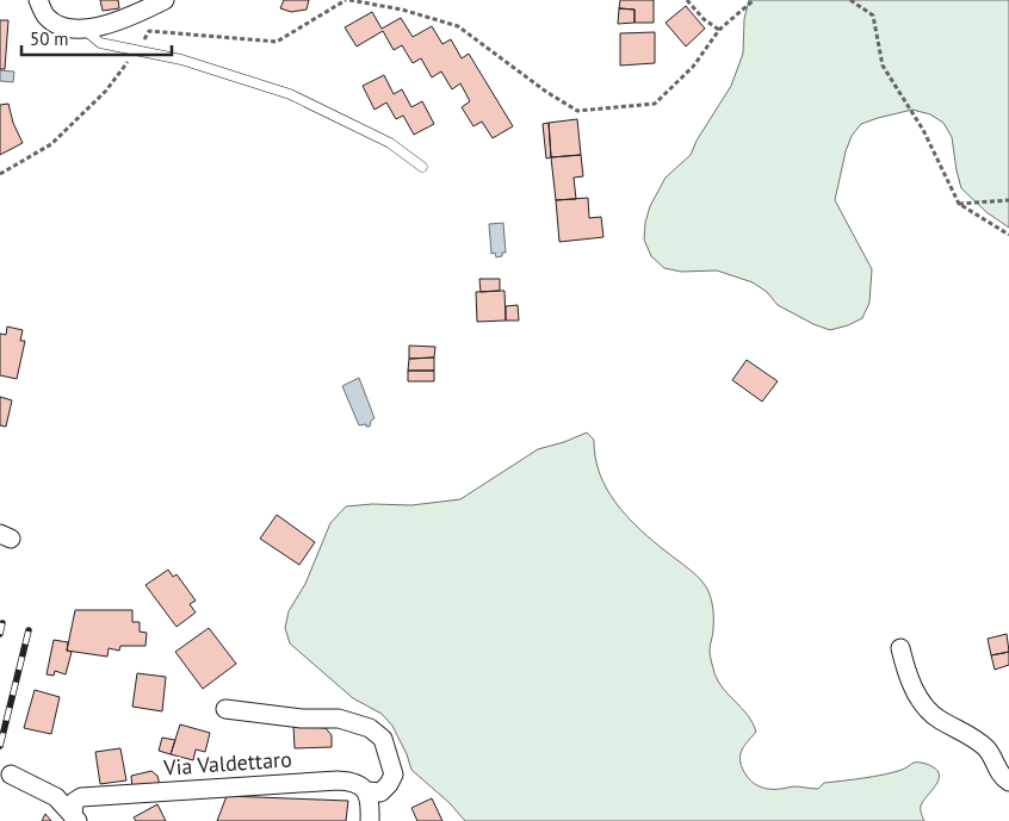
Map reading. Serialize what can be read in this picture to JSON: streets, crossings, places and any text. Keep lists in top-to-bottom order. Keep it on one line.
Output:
{"streets":{"street":["Via Valdettaro"]},"scale_bar":"50 m"}
